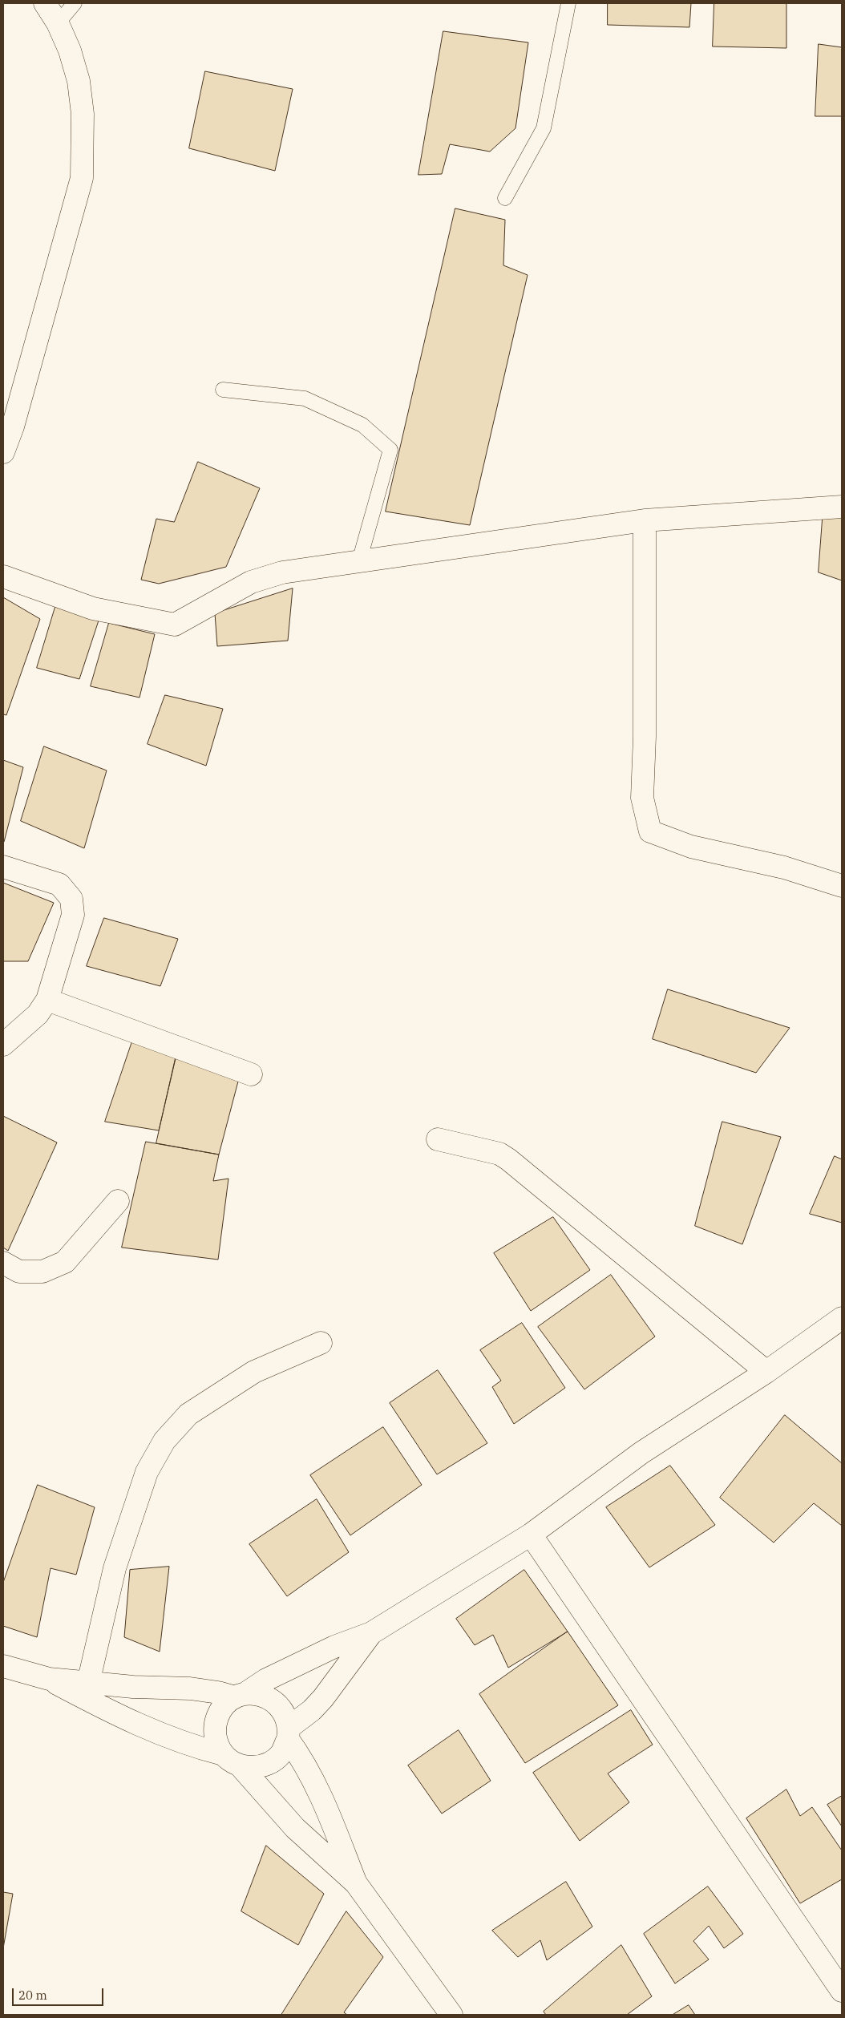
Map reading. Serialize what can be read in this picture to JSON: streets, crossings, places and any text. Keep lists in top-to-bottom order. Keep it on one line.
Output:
{"scale_bar":"20 m"}
